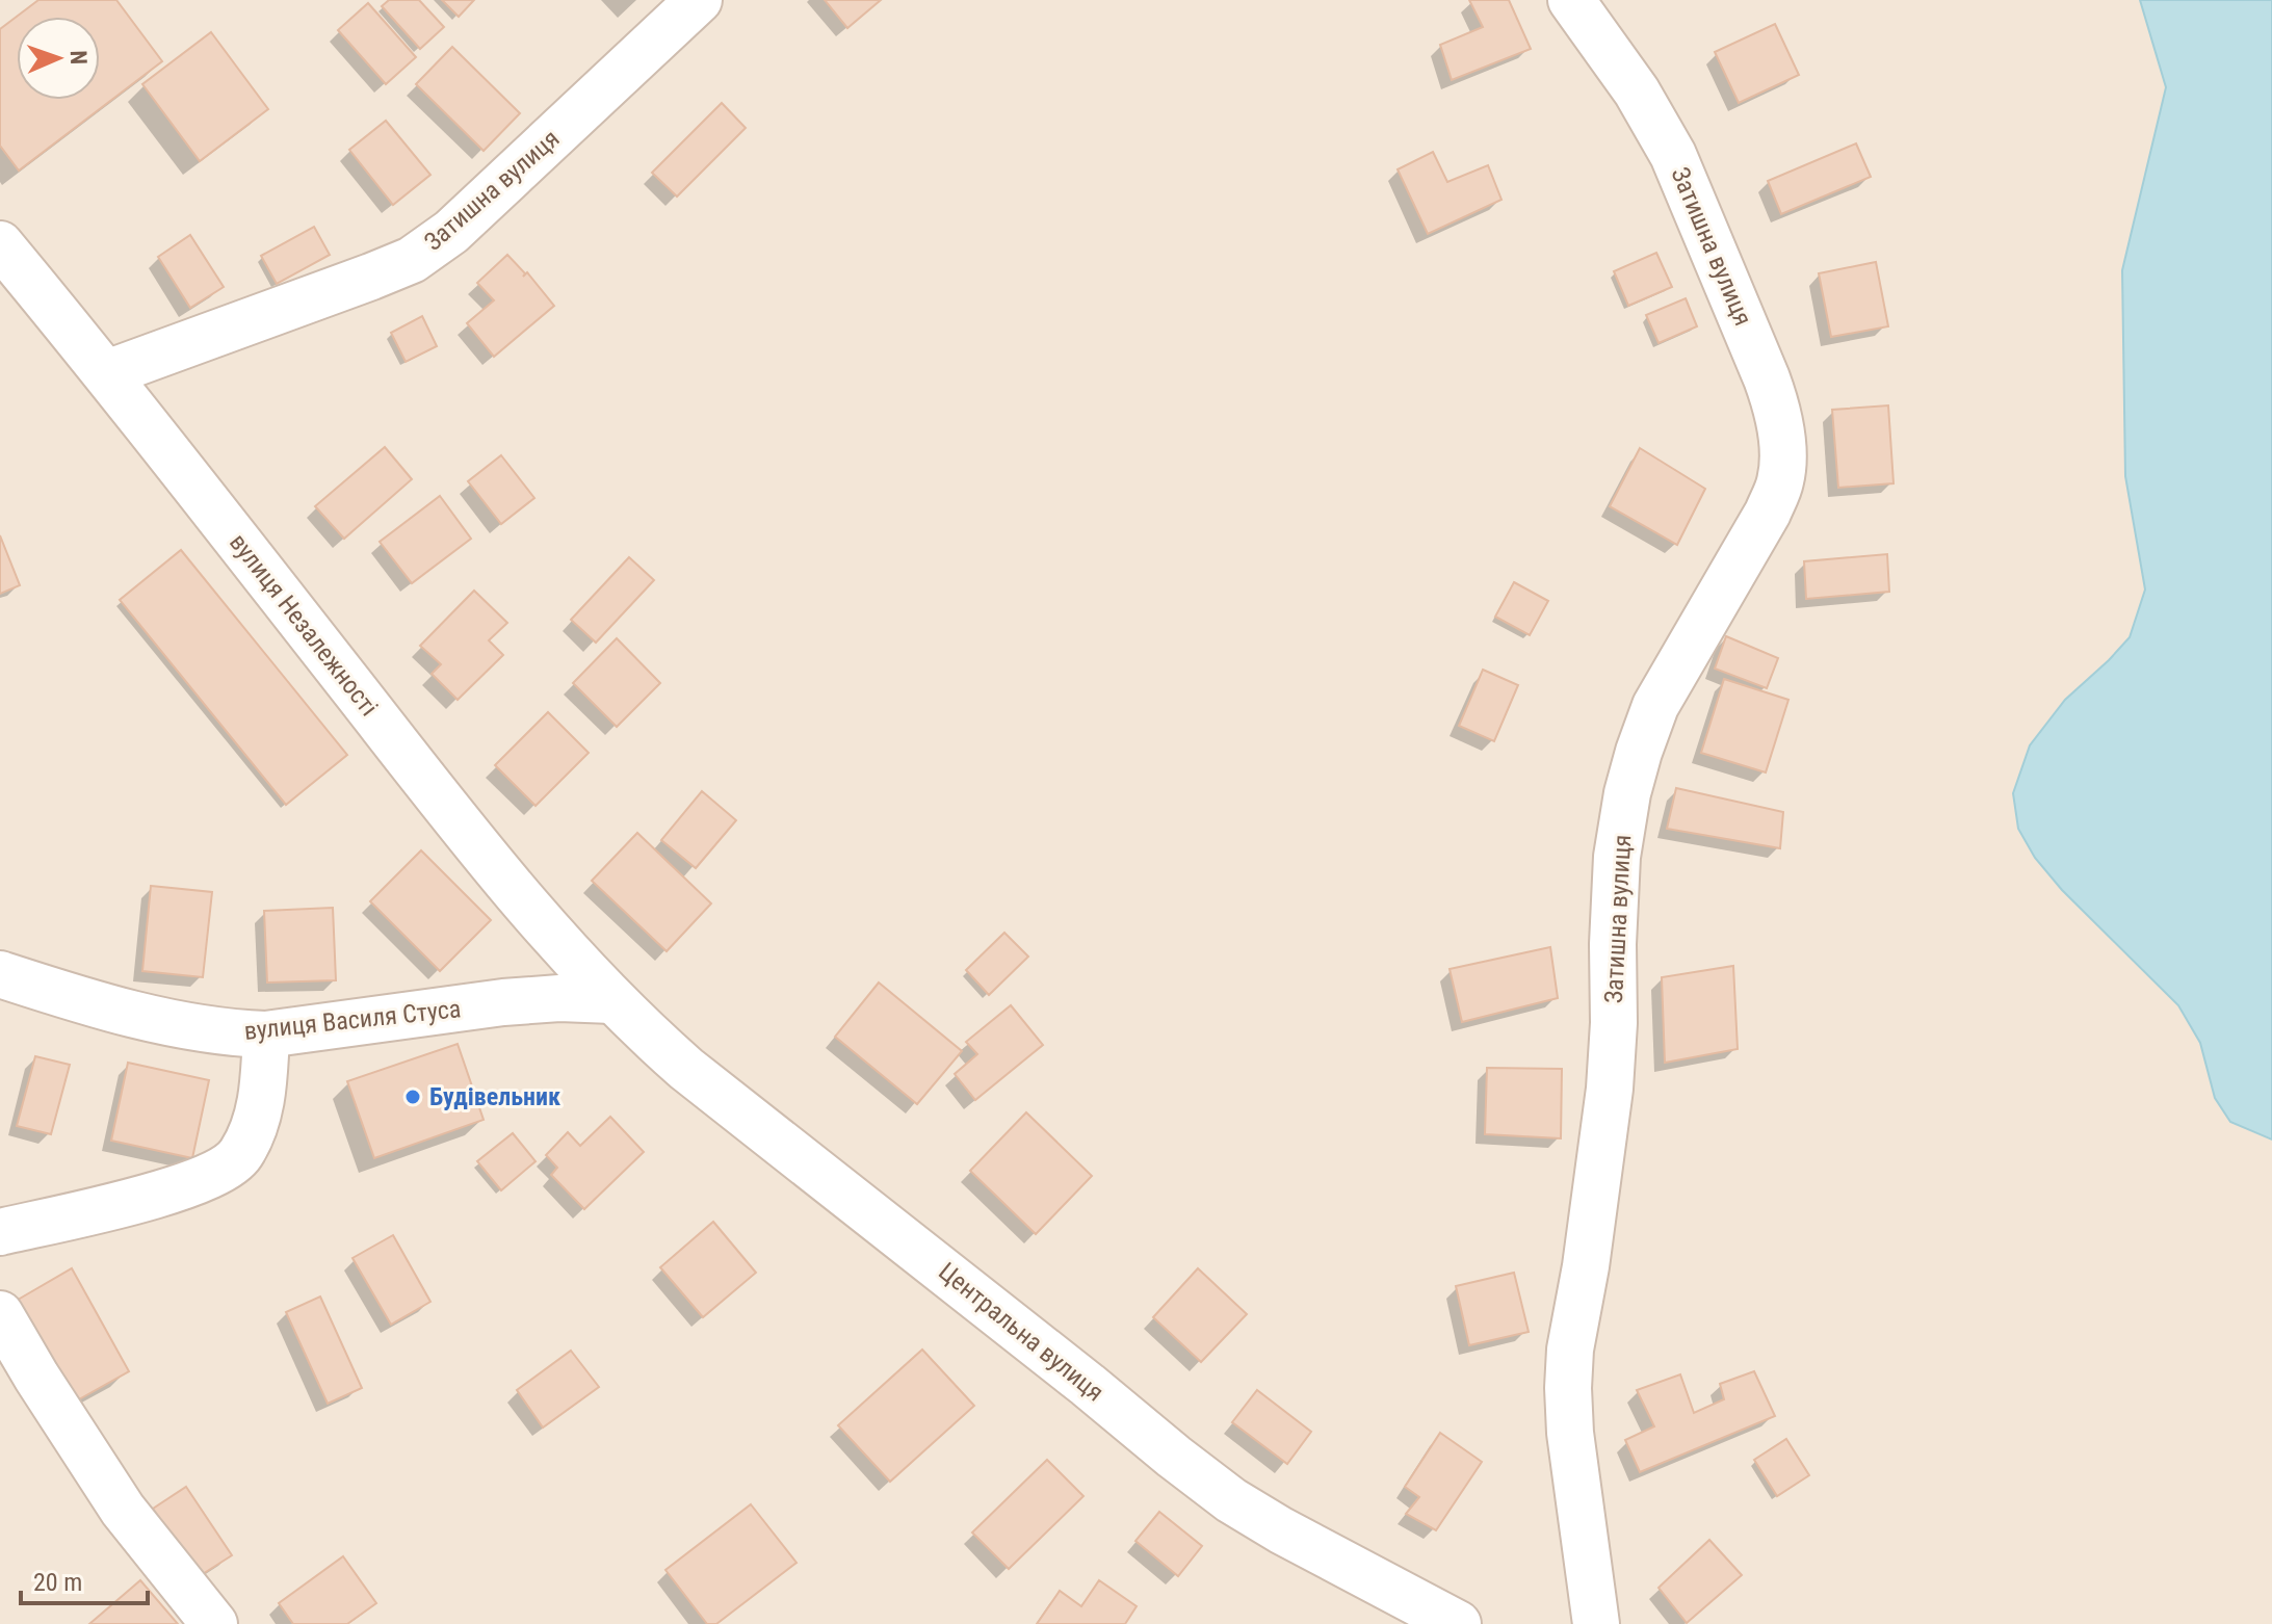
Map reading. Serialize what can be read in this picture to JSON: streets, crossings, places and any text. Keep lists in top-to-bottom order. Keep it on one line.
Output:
{"streets":{"street":["Затишна вулиця","вулиця Незалежності","вулиця Василя Стуса","Центральна вулиця"]},"crossings":[["Затишна вулиця","вулиця Незалежності"],["вулиця Незалежності","вулиця Василя Стуса"],["вулиця Незалежності","Центральна вулиця"],["вулиця Василя Стуса","Центральна вулиця"]],"places":["Будівельник"],"scale_bar":"20 m","north":"right"}
